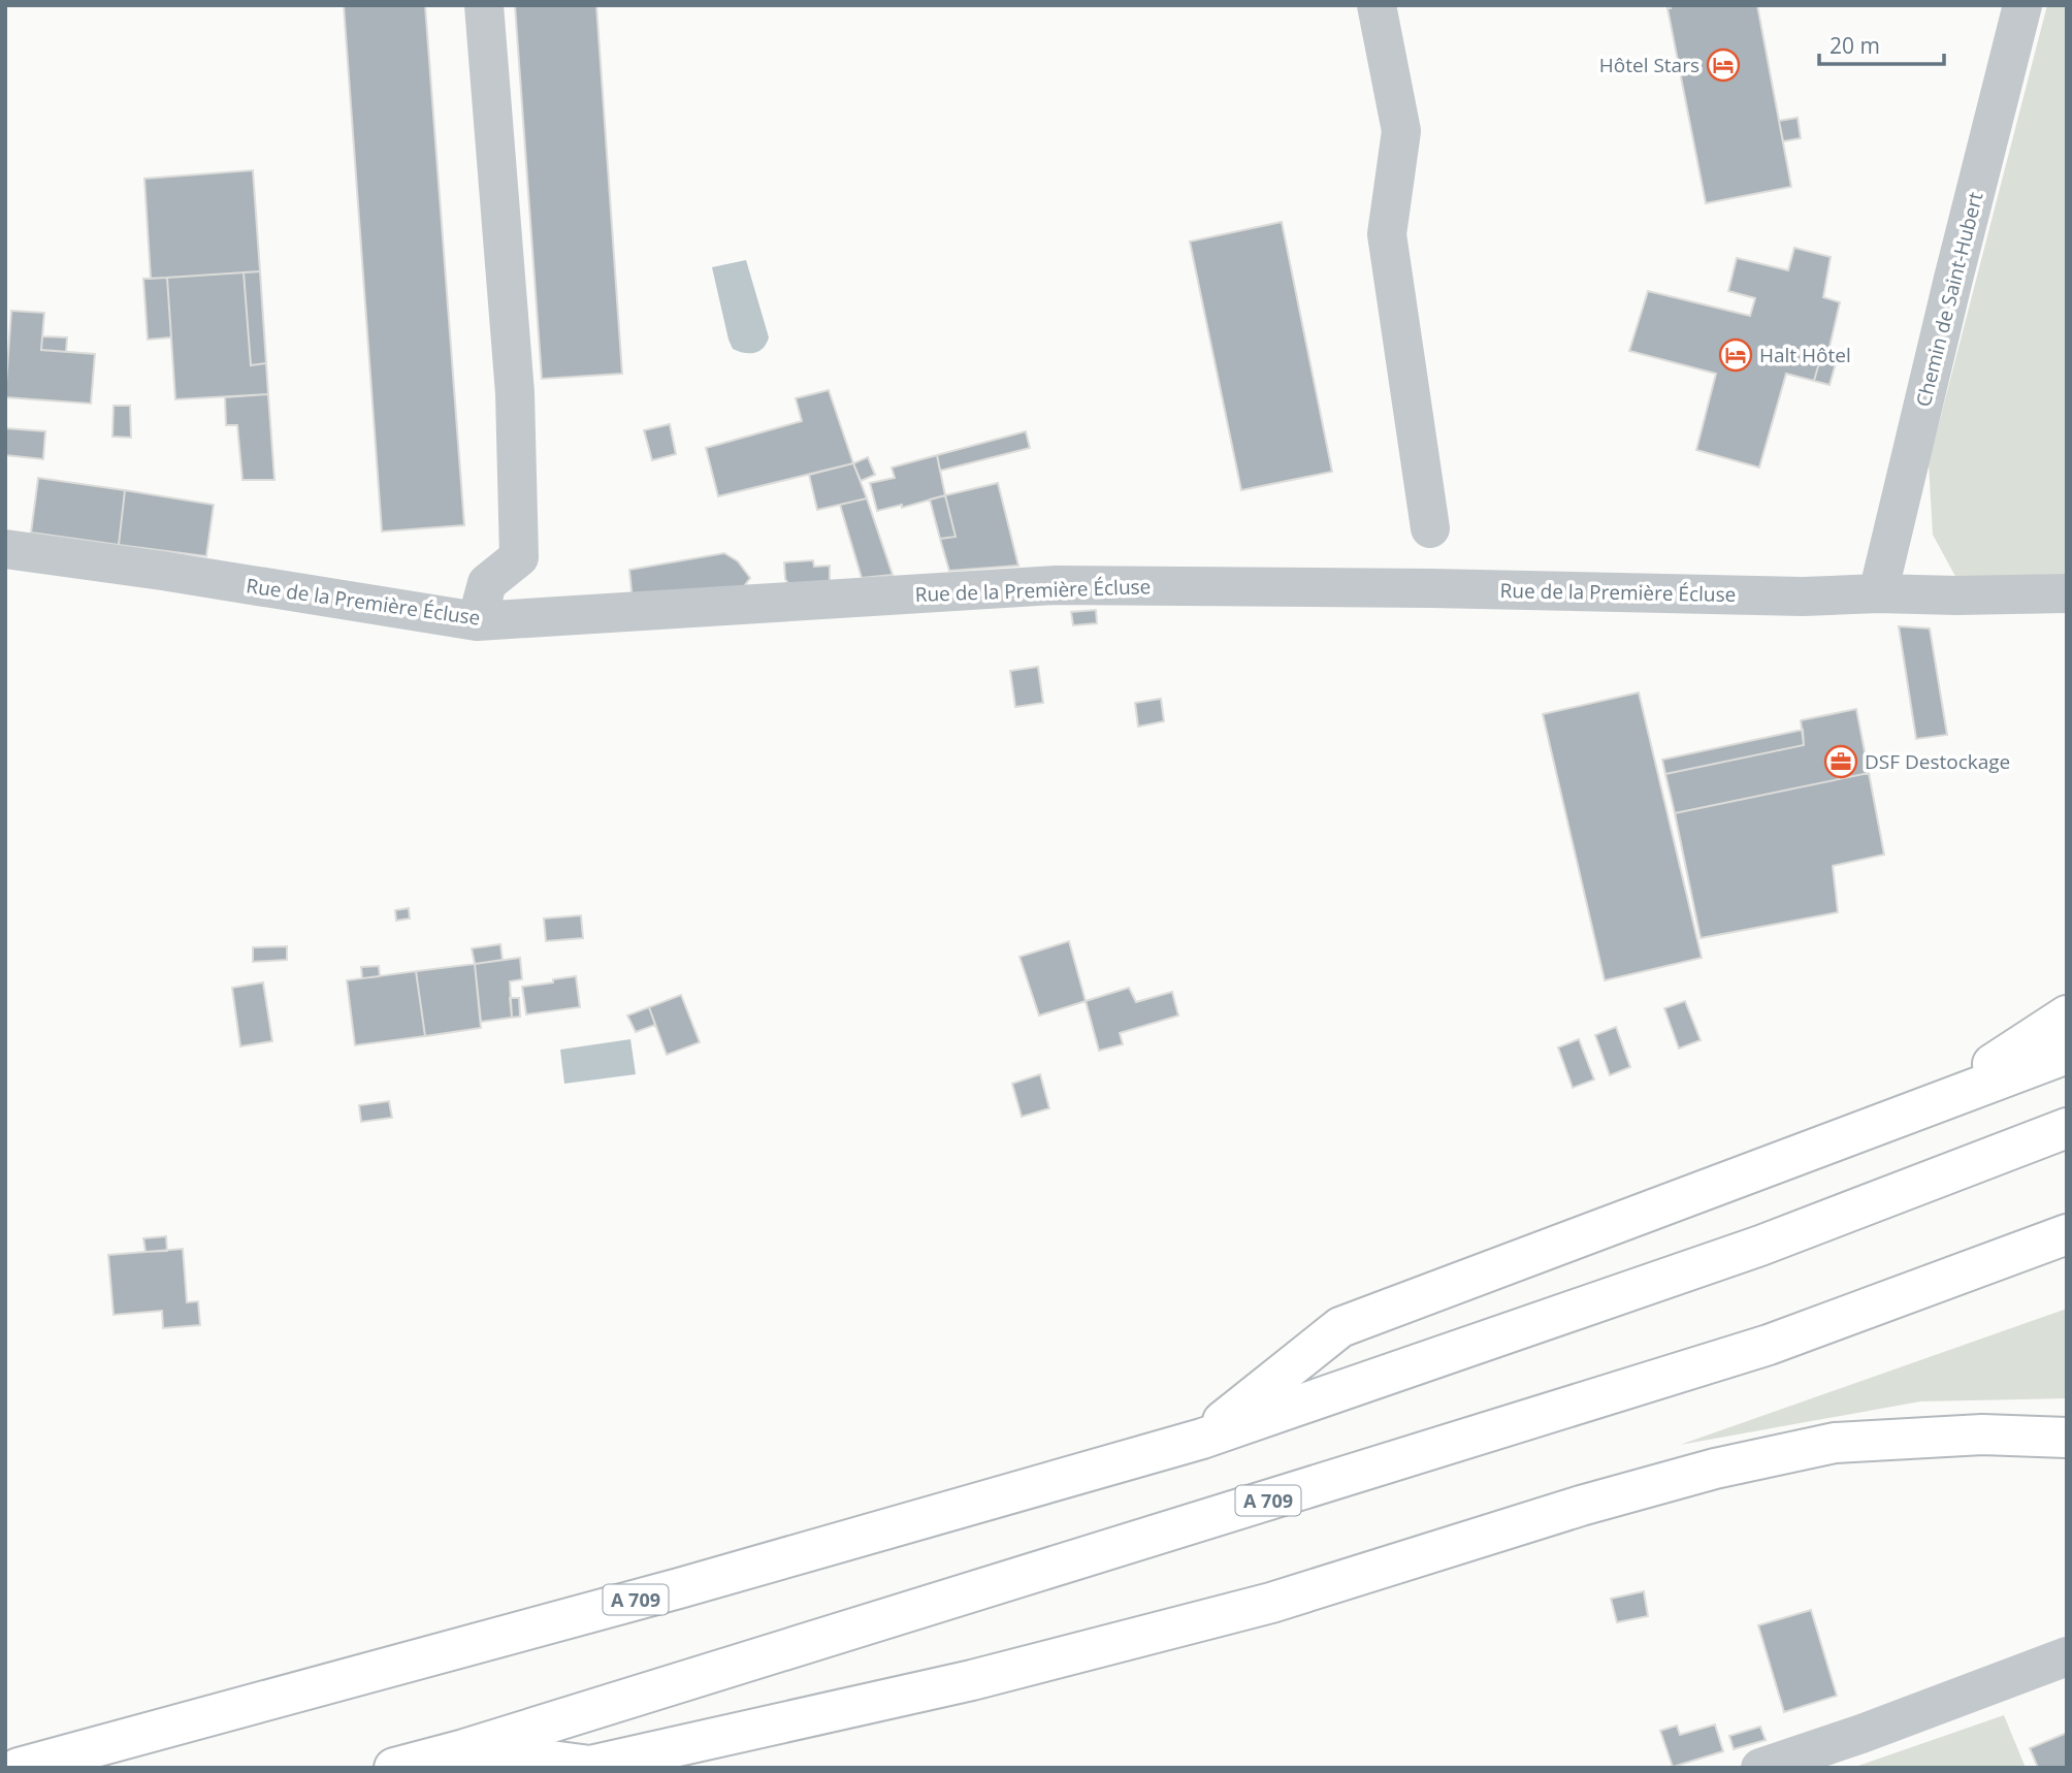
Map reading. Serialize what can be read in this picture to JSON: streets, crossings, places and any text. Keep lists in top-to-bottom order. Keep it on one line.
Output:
{"streets":{"highway":["A 709"],"street":["Chemin de Saint-Hubert","Rue de la Première Écluse"]},"crossings":[["Chemin de Saint-Hubert","Rue de la Première Écluse"]],"places":{"hotel":["Hôtel Stars","Halt Hôtel"],"office":["DSF Destockage"]},"scale_bar":"20 m"}
